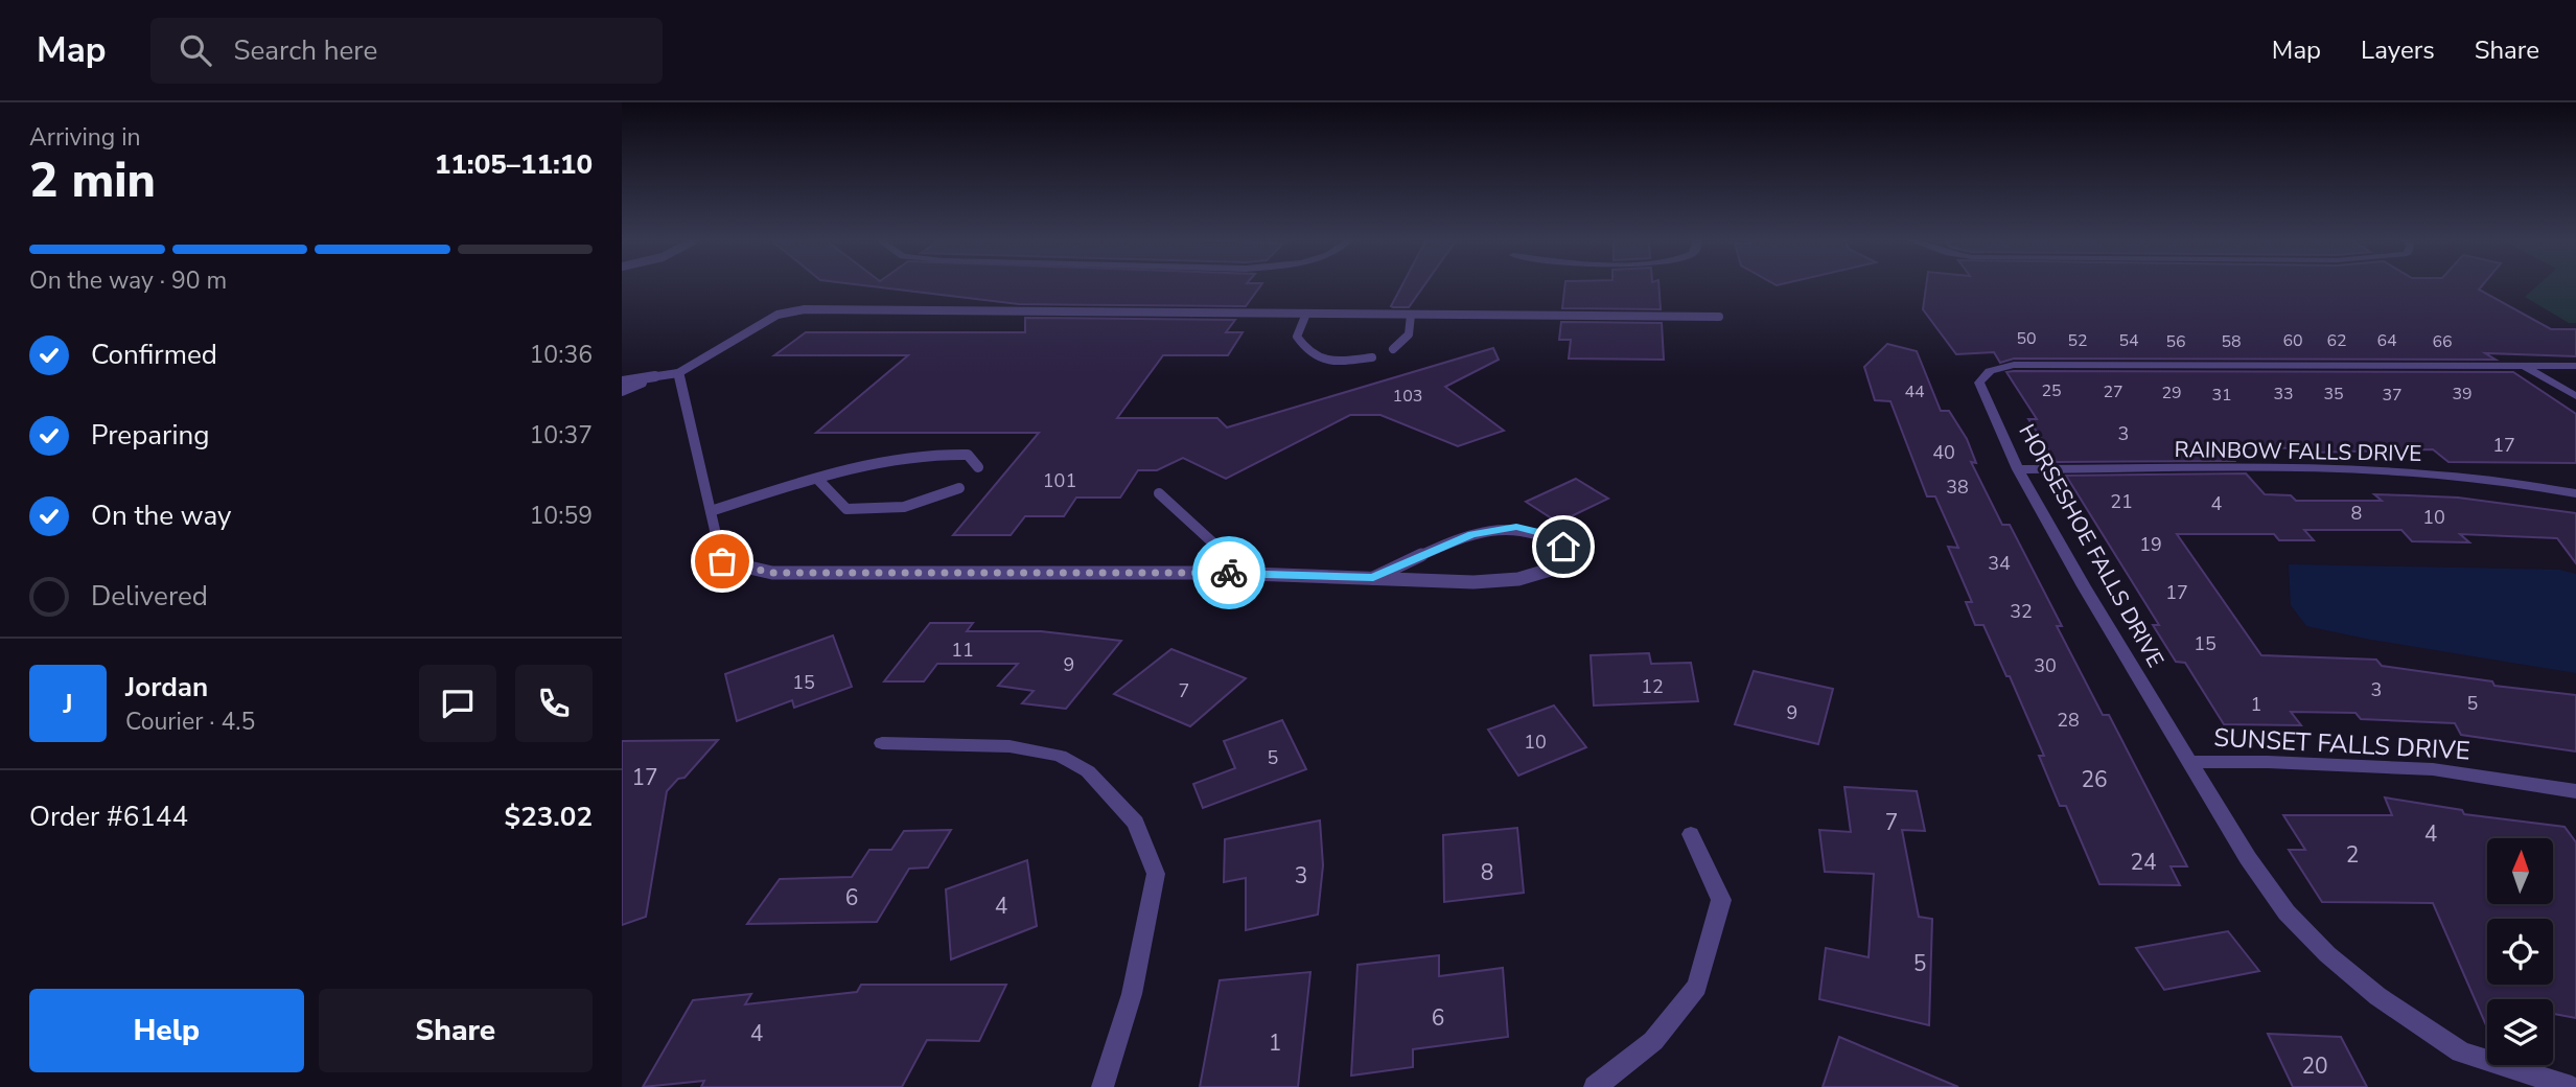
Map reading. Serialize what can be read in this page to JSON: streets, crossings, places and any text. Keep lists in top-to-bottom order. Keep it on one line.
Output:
{"streets":{"street":["RAINBOW FALLS DRIVE","HORSESHOE FALLS DRIVE","SUNSET FALLS DRIVE"]},"crossings":[["RAINBOW FALLS DRIVE","HORSESHOE FALLS DRIVE"],["HORSESHOE FALLS DRIVE","SUNSET FALLS DRIVE"]],"house_numbers":["50","52","54","60","62","64","56","58","66","25","44","27","29","33","35","39","31","37","103","3","17","40","101","38","21","4","8","10","19","34","17","32","15","11","9","30","15","12","3","7","5","1","9","28","10","5","17","26","7","4","2","24","8","3","6","4","5","6","4","1","20"],"north":"top","page":{"header":"Map","search":"Search here","nav":["Map","Layers","Share"],"heading":["2 min","Arriving in","11:05–11:10"],"panel":["Jordan","Courier · 4.5","Order #6144","$23.02"],"bar":"On the way · 90 m","list":[["Confirmed","10:36"],["Preparing","10:37"],["On the way","10:59"],"Delivered"],"round":"J","buttons":["Help","Share"]}}
